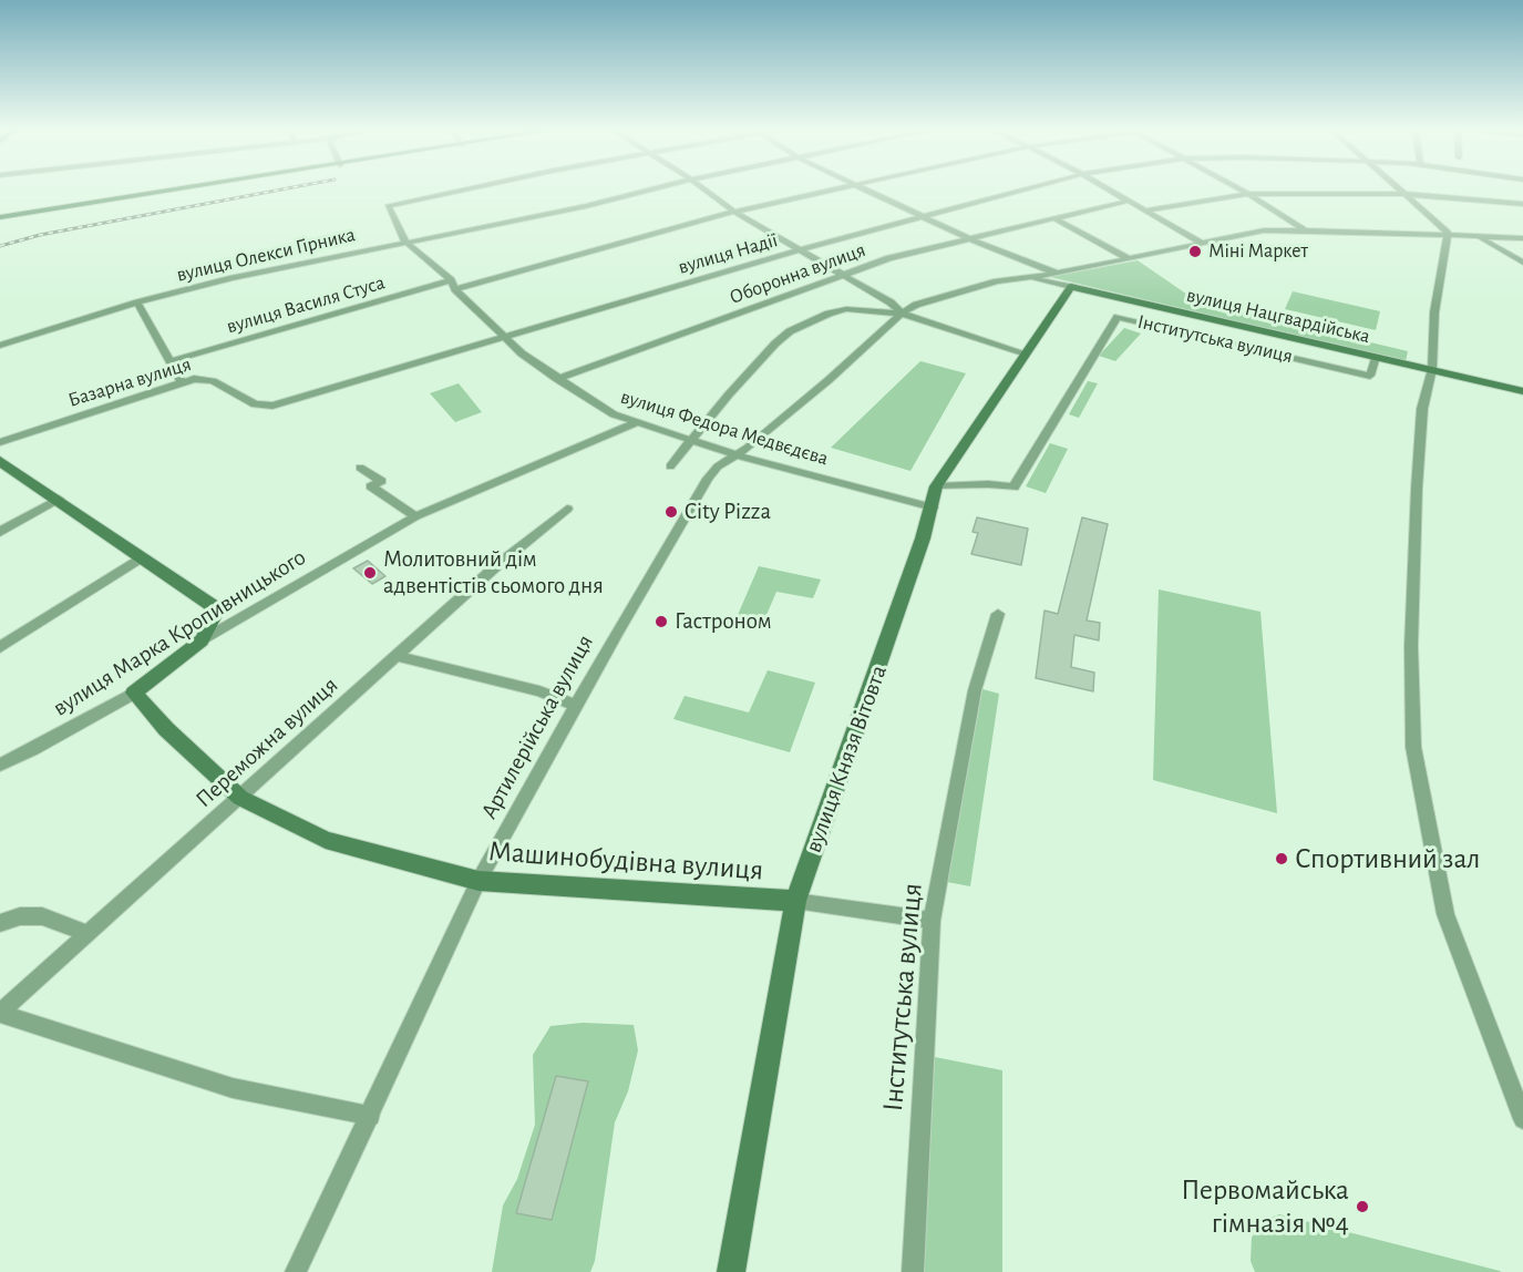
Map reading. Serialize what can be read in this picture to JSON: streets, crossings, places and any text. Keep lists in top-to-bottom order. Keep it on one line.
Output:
{"streets":{"street":["вулиця Надії","вулиця Олекси Гірника","Оборонна вулиця","вулиця Василя Стуса","вулиця Нацгвардійська","Інститутська вулиця","Базарна вулиця","вулиця Федора Медвєдєва","вулиця Марка Кропивницького","Артилерійська вулиця","Переможна вулиця","вулиця Князя Вітовта","Машинобудівна вулиця"]},"crossings":[["вулиця Надії","Базарна вулиця"],["вулиця Надії","вулиця Федора Медвєдєва"],["вулиця Олекси Гірника","вулиця Федора Медвєдєва"],["Оборонна вулиця","вулиця Федора Медвєдєва"],["вулиця Василя Стуса","вулиця Федора Медвєдєва"],["вулиця Нацгвардійська","Інститутська вулиця"],["вулиця Нацгвардійська","вулиця Князя Вітовта"],["Інститутська вулиця","вулиця Князя Вітовта"],["Інститутська вулиця","Машинобудівна вулиця"],["вулиця Федора Медвєдєва","вулиця Марка Кропивницького"],["вулиця Федора Медвєдєва","Артилерійська вулиця"],["вулиця Федора Медвєдєва","вулиця Князя Вітовта"],["вулиця Марка Кропивницького","Машинобудівна вулиця"],["Артилерійська вулиця","Машинобудівна вулиця"],["Переможна вулиця","Машинобудівна вулиця"],["вулиця Князя Вітовта","Машинобудівна вулиця"]],"places":["Міні Маркет","City Pizza","Молитовний дім адвентістів сьомого дня","Гастроном","Спортивний зал","Первомайська гімназія №4"]}
